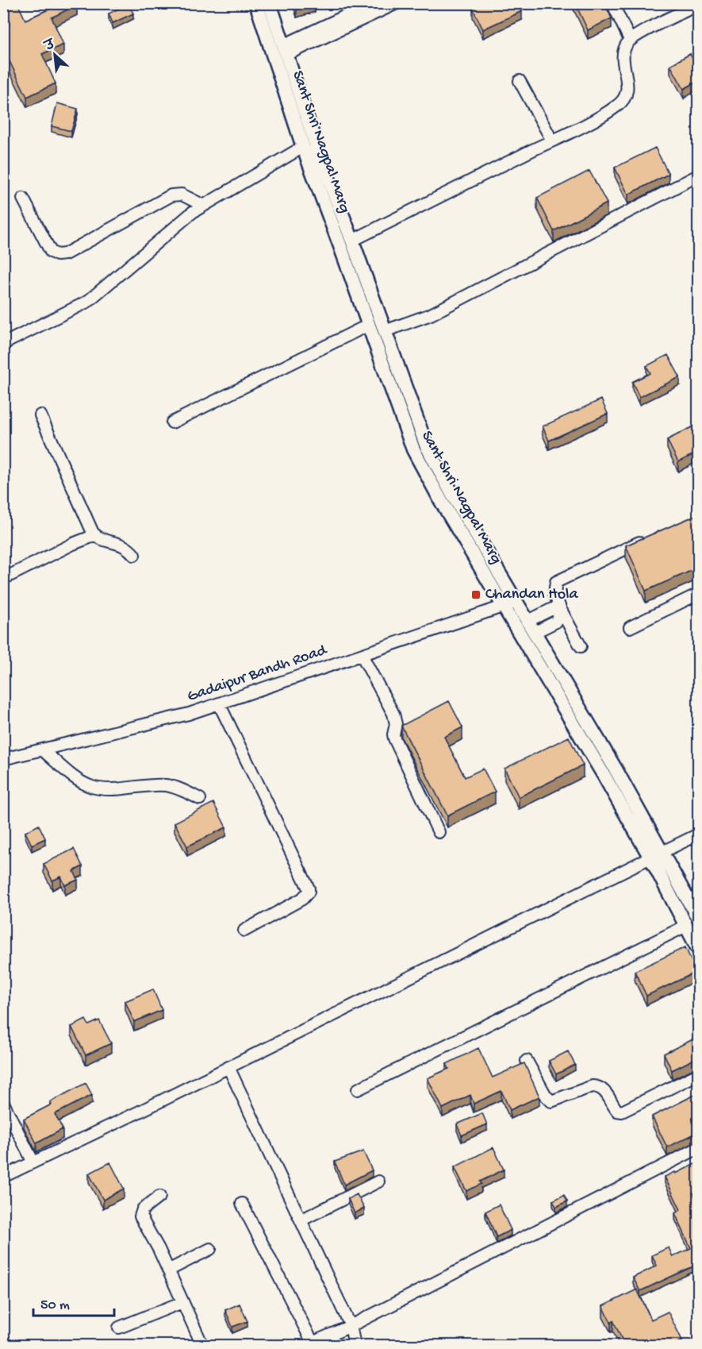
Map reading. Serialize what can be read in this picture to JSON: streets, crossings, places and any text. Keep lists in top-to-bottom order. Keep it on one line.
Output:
{"streets":{"main road":["Sant Shri Nagpal Marg"],"street":["Gadaipur Bandh Road"]},"crossings":[["Sant Shri Nagpal Marg","Gadaipur Bandh Road"]],"places":{"transit":["Chandan Hola"]},"scale_bar":"50 m","north":"top left"}
